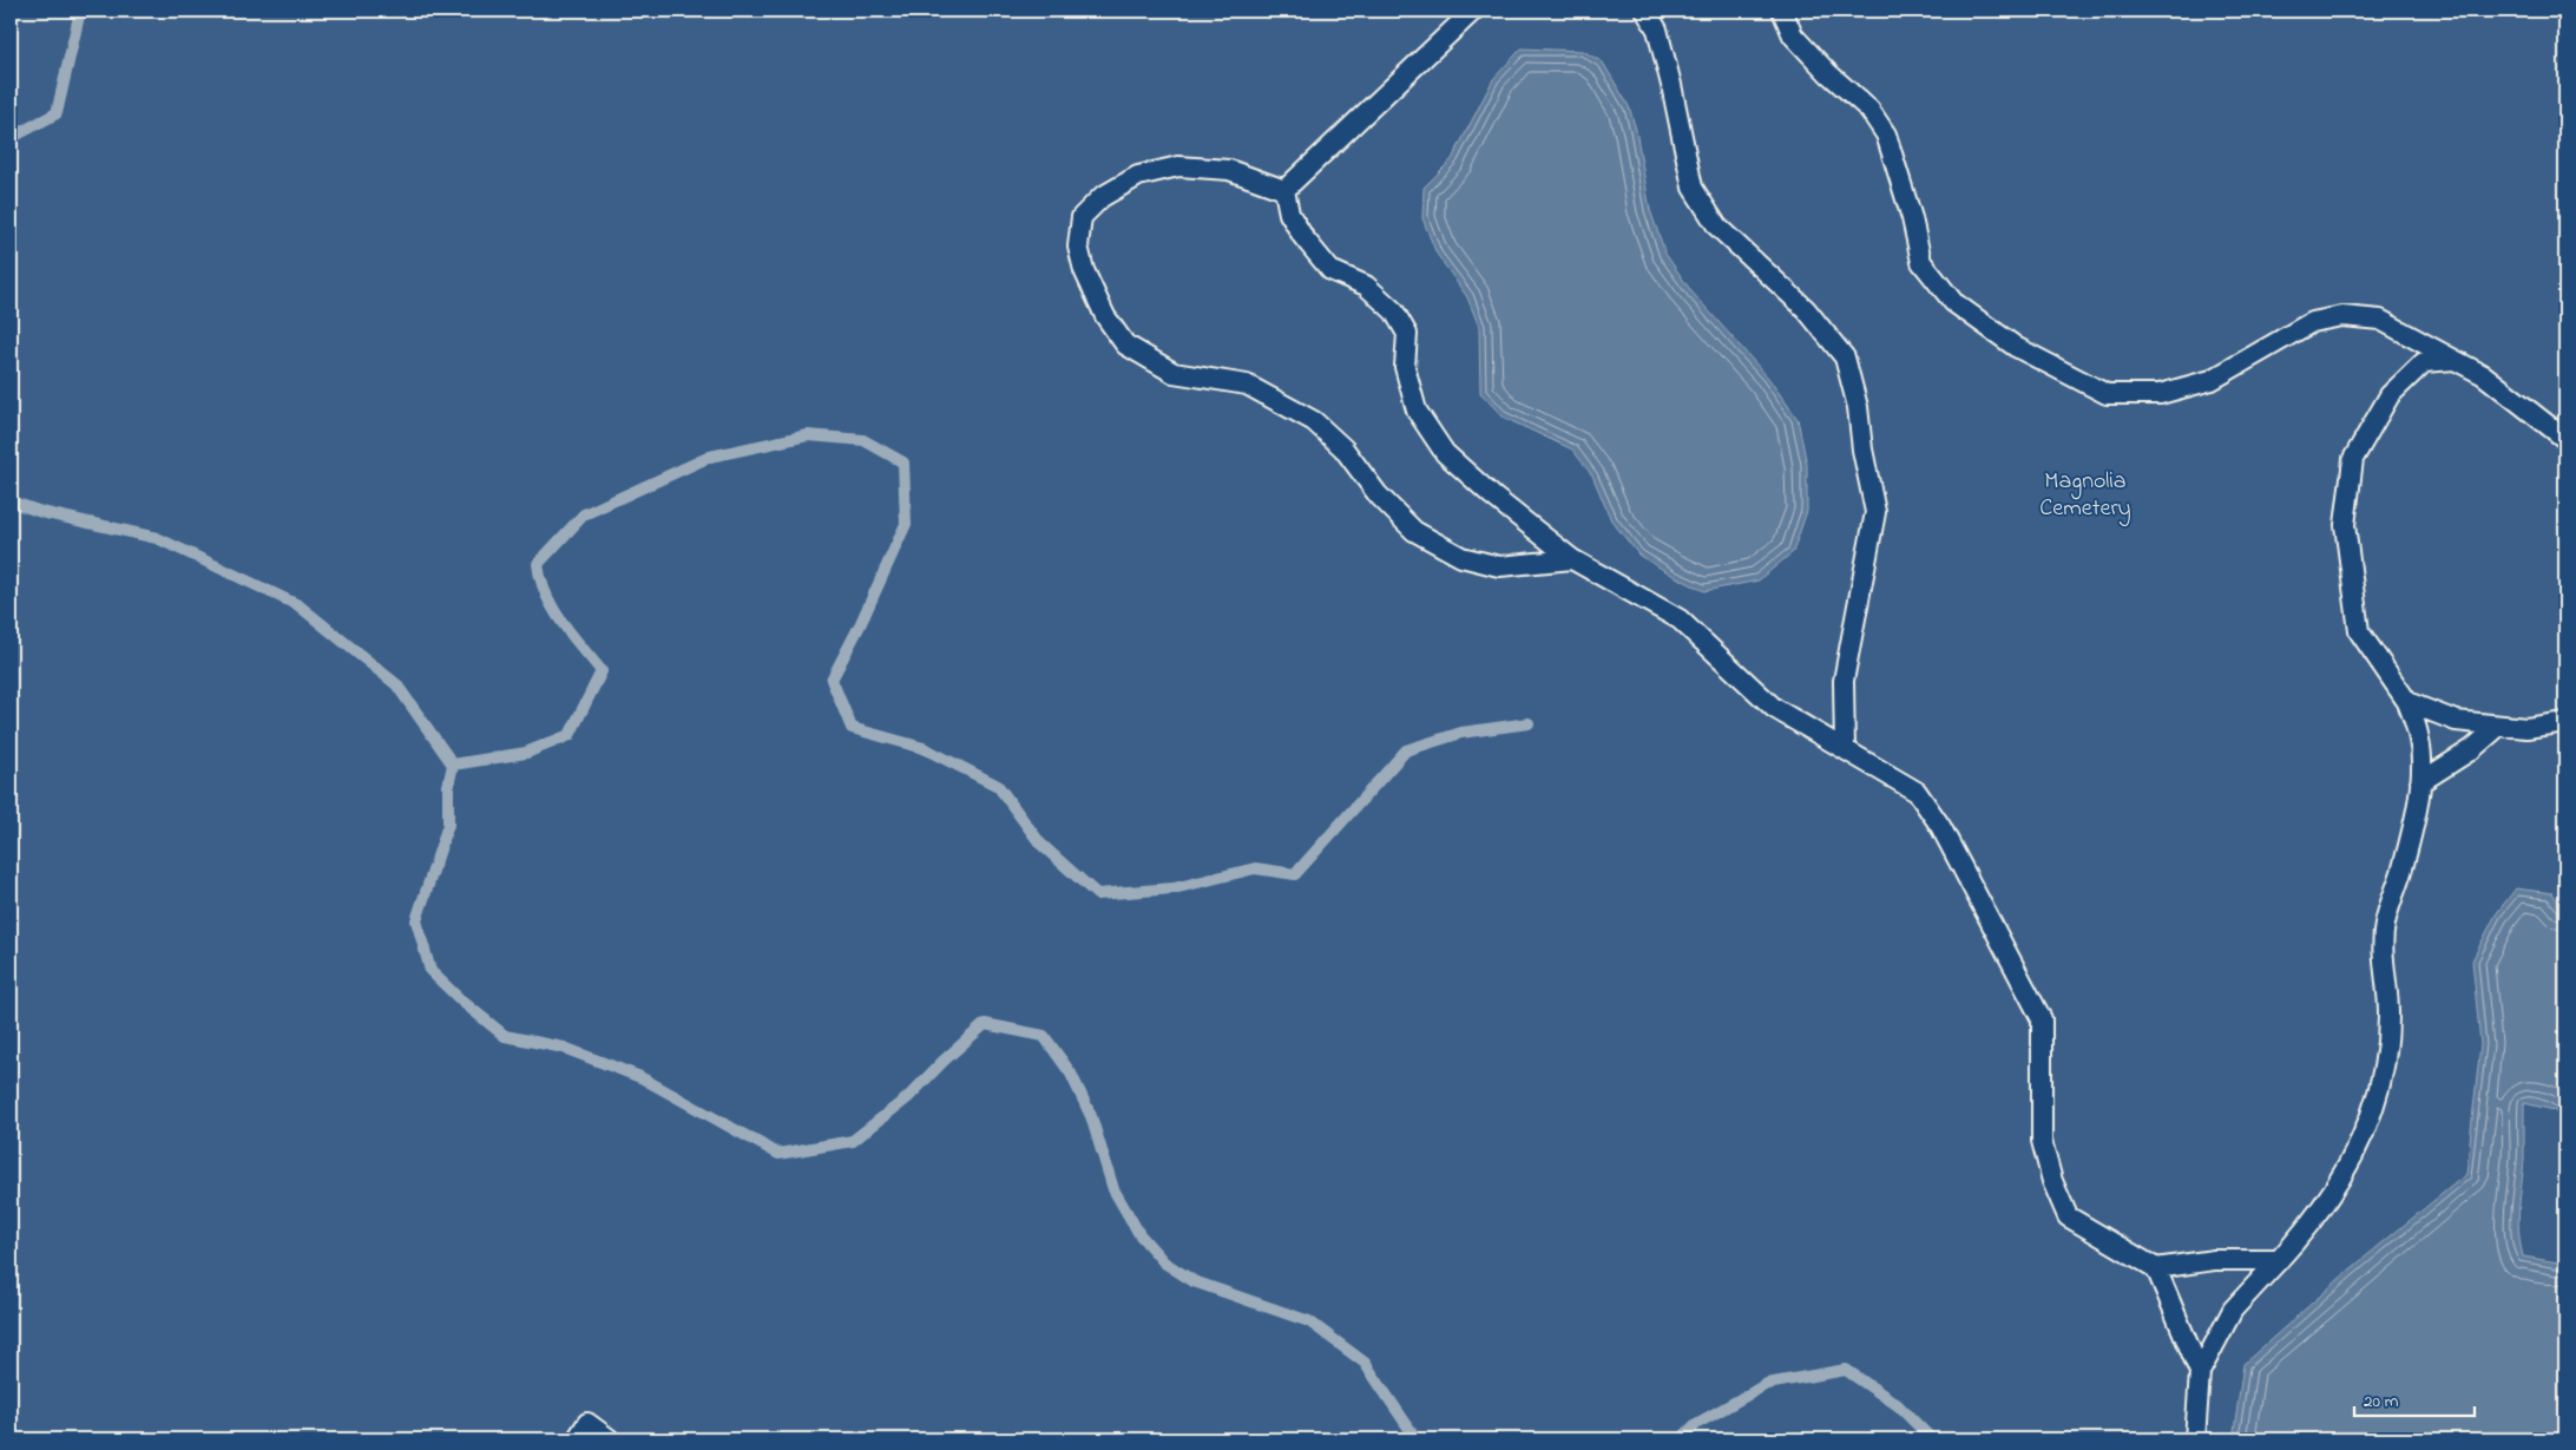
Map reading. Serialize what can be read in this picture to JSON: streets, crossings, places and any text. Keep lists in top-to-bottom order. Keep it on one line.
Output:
{"parks":["Magnolia Cemetery"],"scale_bar":"20 m"}
